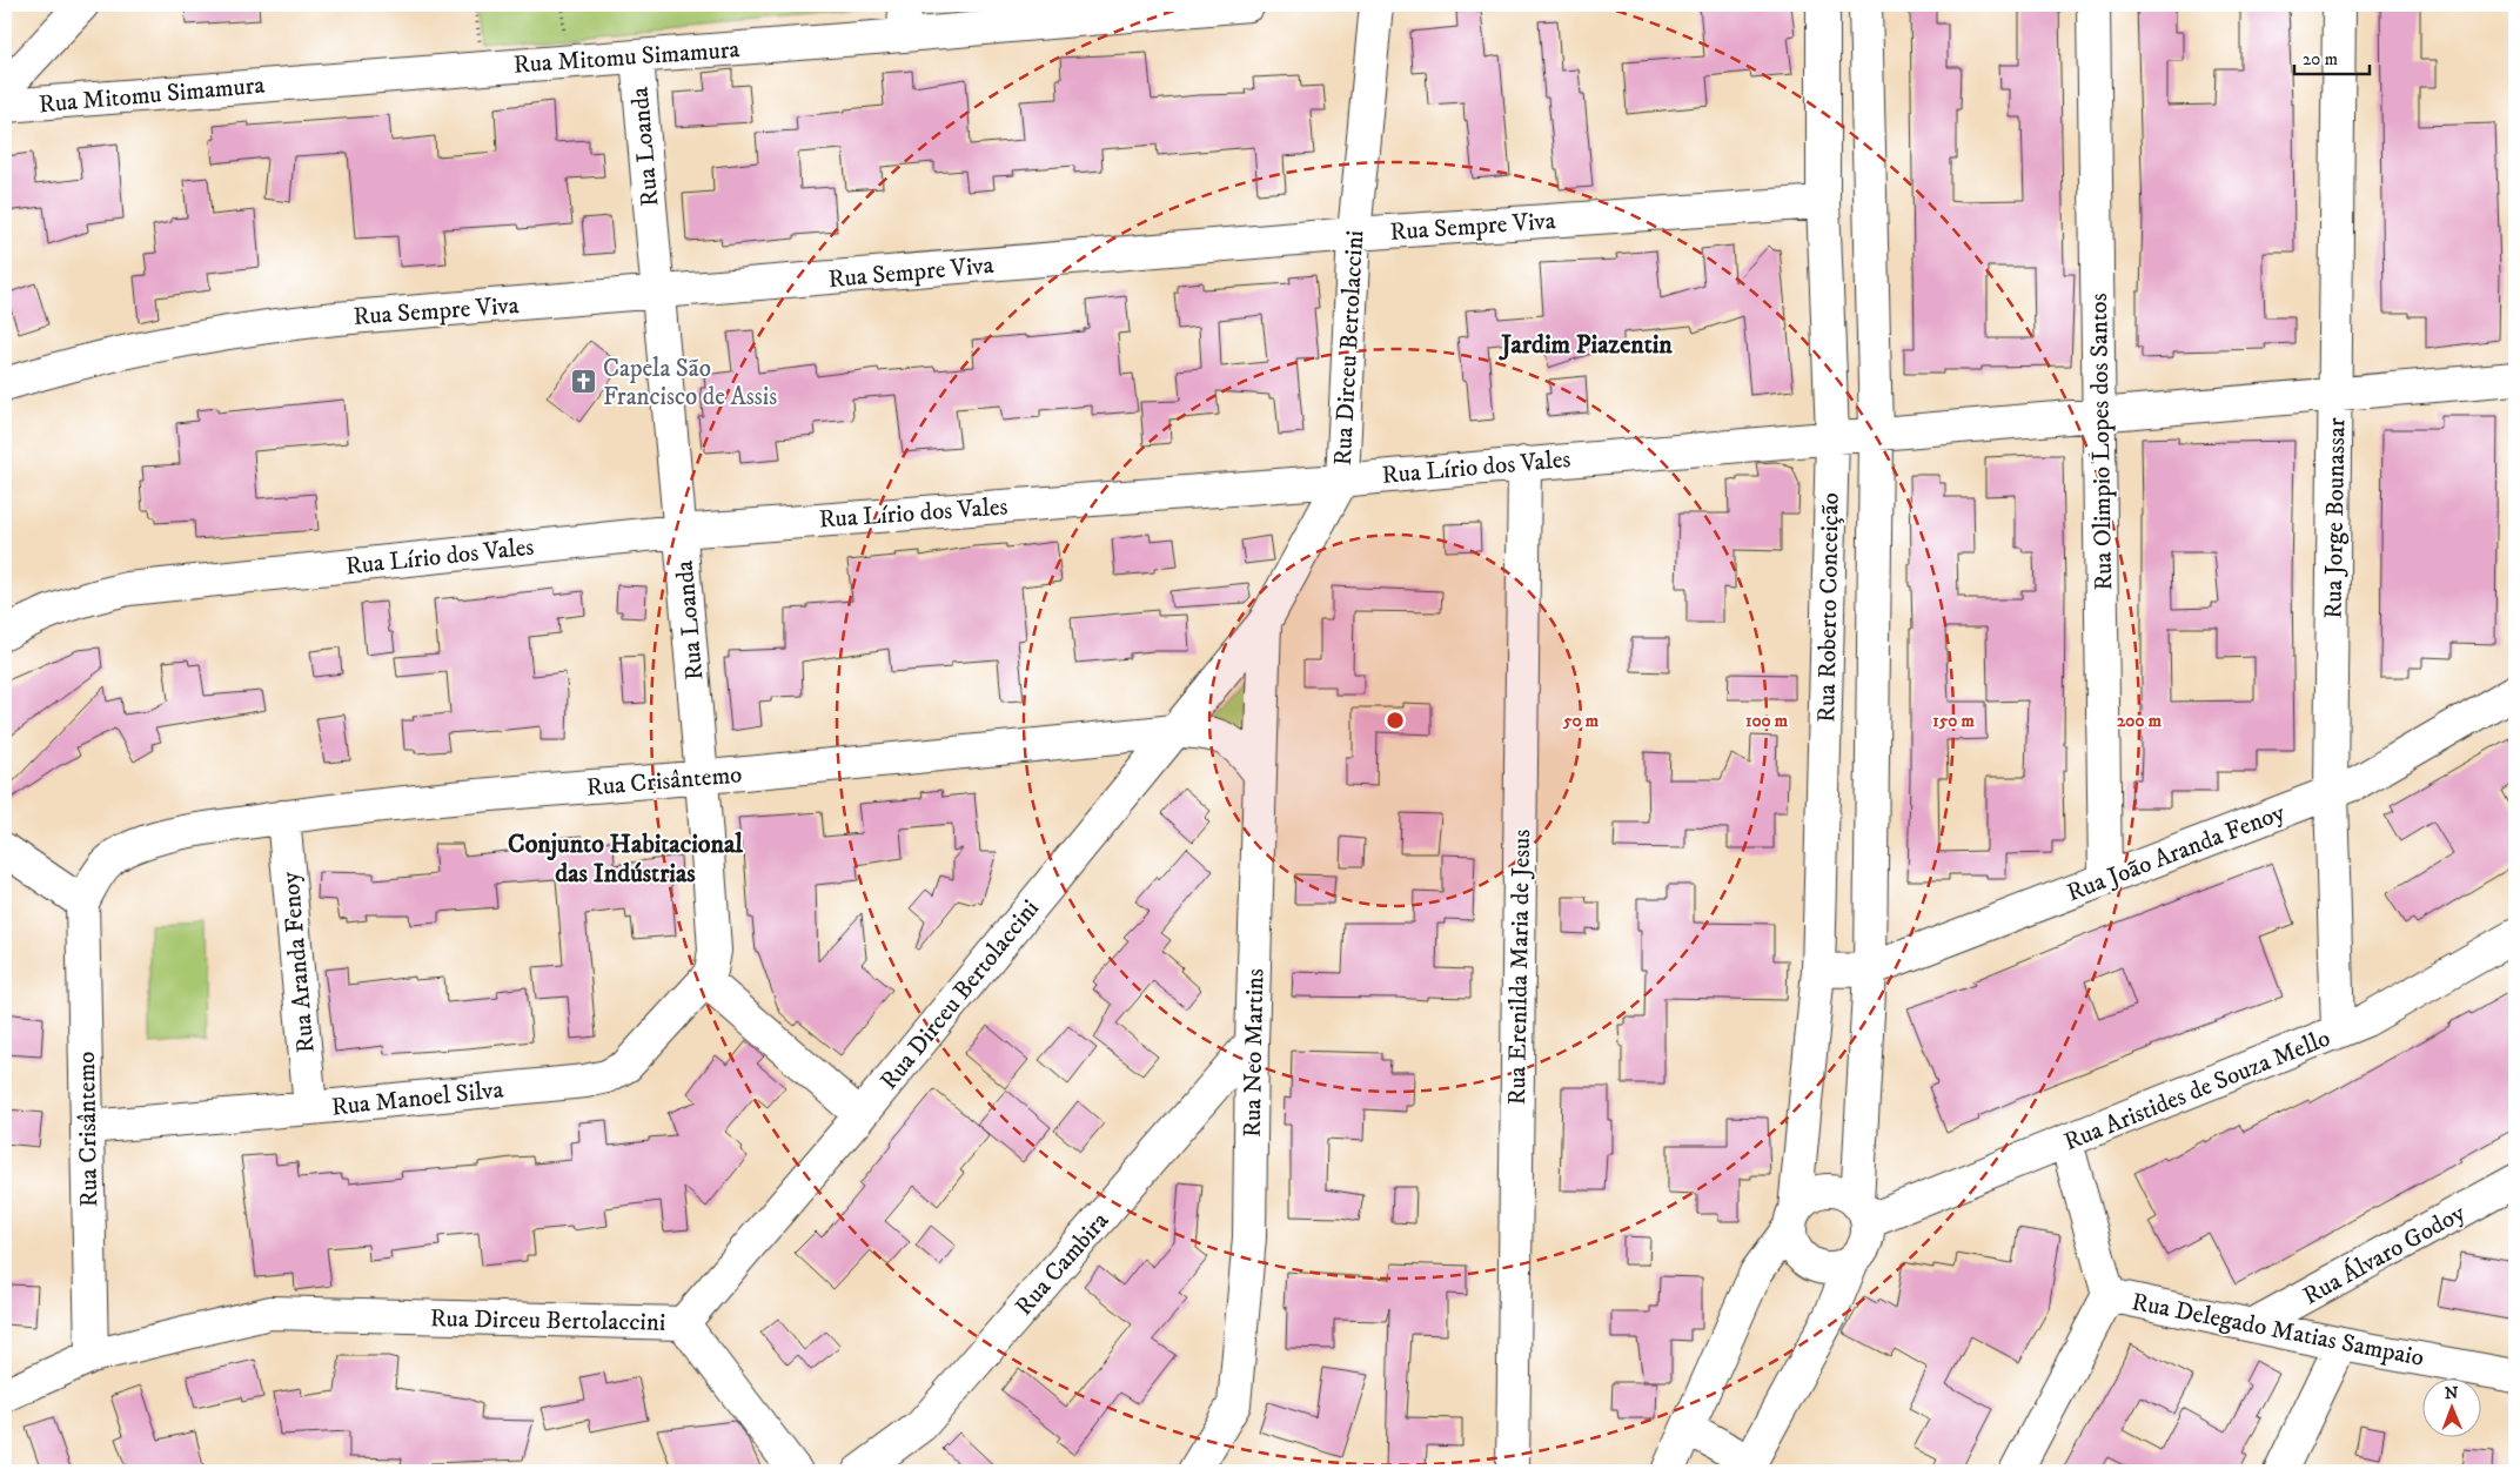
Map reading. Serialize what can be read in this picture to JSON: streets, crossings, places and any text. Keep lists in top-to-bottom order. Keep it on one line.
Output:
{"streets":{"street":["Rua Mitomu Simamura","Rua Loanda","Rua Sempre Viva","Rua Dirceu Bertolaccini","Rua Olimpio Lopes dos Santos","Rua Lírio dos Vales","Rua Jorge Bounassar","Rua Roberto Conceição","Rua Crisântemo","Rua João Aranda Fenoy","Rua Aranda Fenoy","Rua Erenilda Maria de Jesus","Rua Neo Martins","Rua Aristides de Souza Mello","Rua Manoel Silva","Rua Álvaro Godoy","Rua Cambira","Rua Delegado Matias Sampaio"]},"crossings":[["Rua Mitomu Simamura","Rua Loanda"],["Rua Loanda","Rua Sempre Viva"],["Rua Loanda","Rua Lírio dos Vales"],["Rua Loanda","Rua Crisântemo"],["Rua Loanda","Rua Manoel Silva"],["Rua Sempre Viva","Rua Dirceu Bertolaccini"],["Rua Sempre Viva","Rua Roberto Conceição"],["Rua Dirceu Bertolaccini","Rua Lírio dos Vales"],["Rua Dirceu Bertolaccini","Rua Crisântemo"],["Rua Dirceu Bertolaccini","Rua Neo Martins"],["Rua Olimpio Lopes dos Santos","Rua Lírio dos Vales"],["Rua Olimpio Lopes dos Santos","Rua João Aranda Fenoy"],["Rua Lírio dos Vales","Rua Jorge Bounassar"],["Rua Lírio dos Vales","Rua Roberto Conceição"],["Rua Lírio dos Vales","Rua Erenilda Maria de Jesus"],["Rua Jorge Bounassar","Rua João Aranda Fenoy"],["Rua Jorge Bounassar","Rua Aristides de Souza Mello"],["Rua Roberto Conceição","Rua João Aranda Fenoy"],["Rua Roberto Conceição","Rua Aristides de Souza Mello"],["Rua Crisântemo","Rua Aranda Fenoy"],["Rua Crisântemo","Rua Neo Martins"],["Rua Crisântemo","Rua Manoel Silva"],["Rua Aranda Fenoy","Rua Manoel Silva"],["Rua Neo Martins","Rua Cambira"],["Rua Álvaro Godoy","Rua Delegado Matias Sampaio"]],"districts":["Jardim Piazentin","Conjunto Habitacional das Indústrias"],"places":{"church":["Capela São Francisco de Assis"]},"scale_bar":"20 m","north":"top","rings":["50 m","100 m","150 m","200 m"]}
